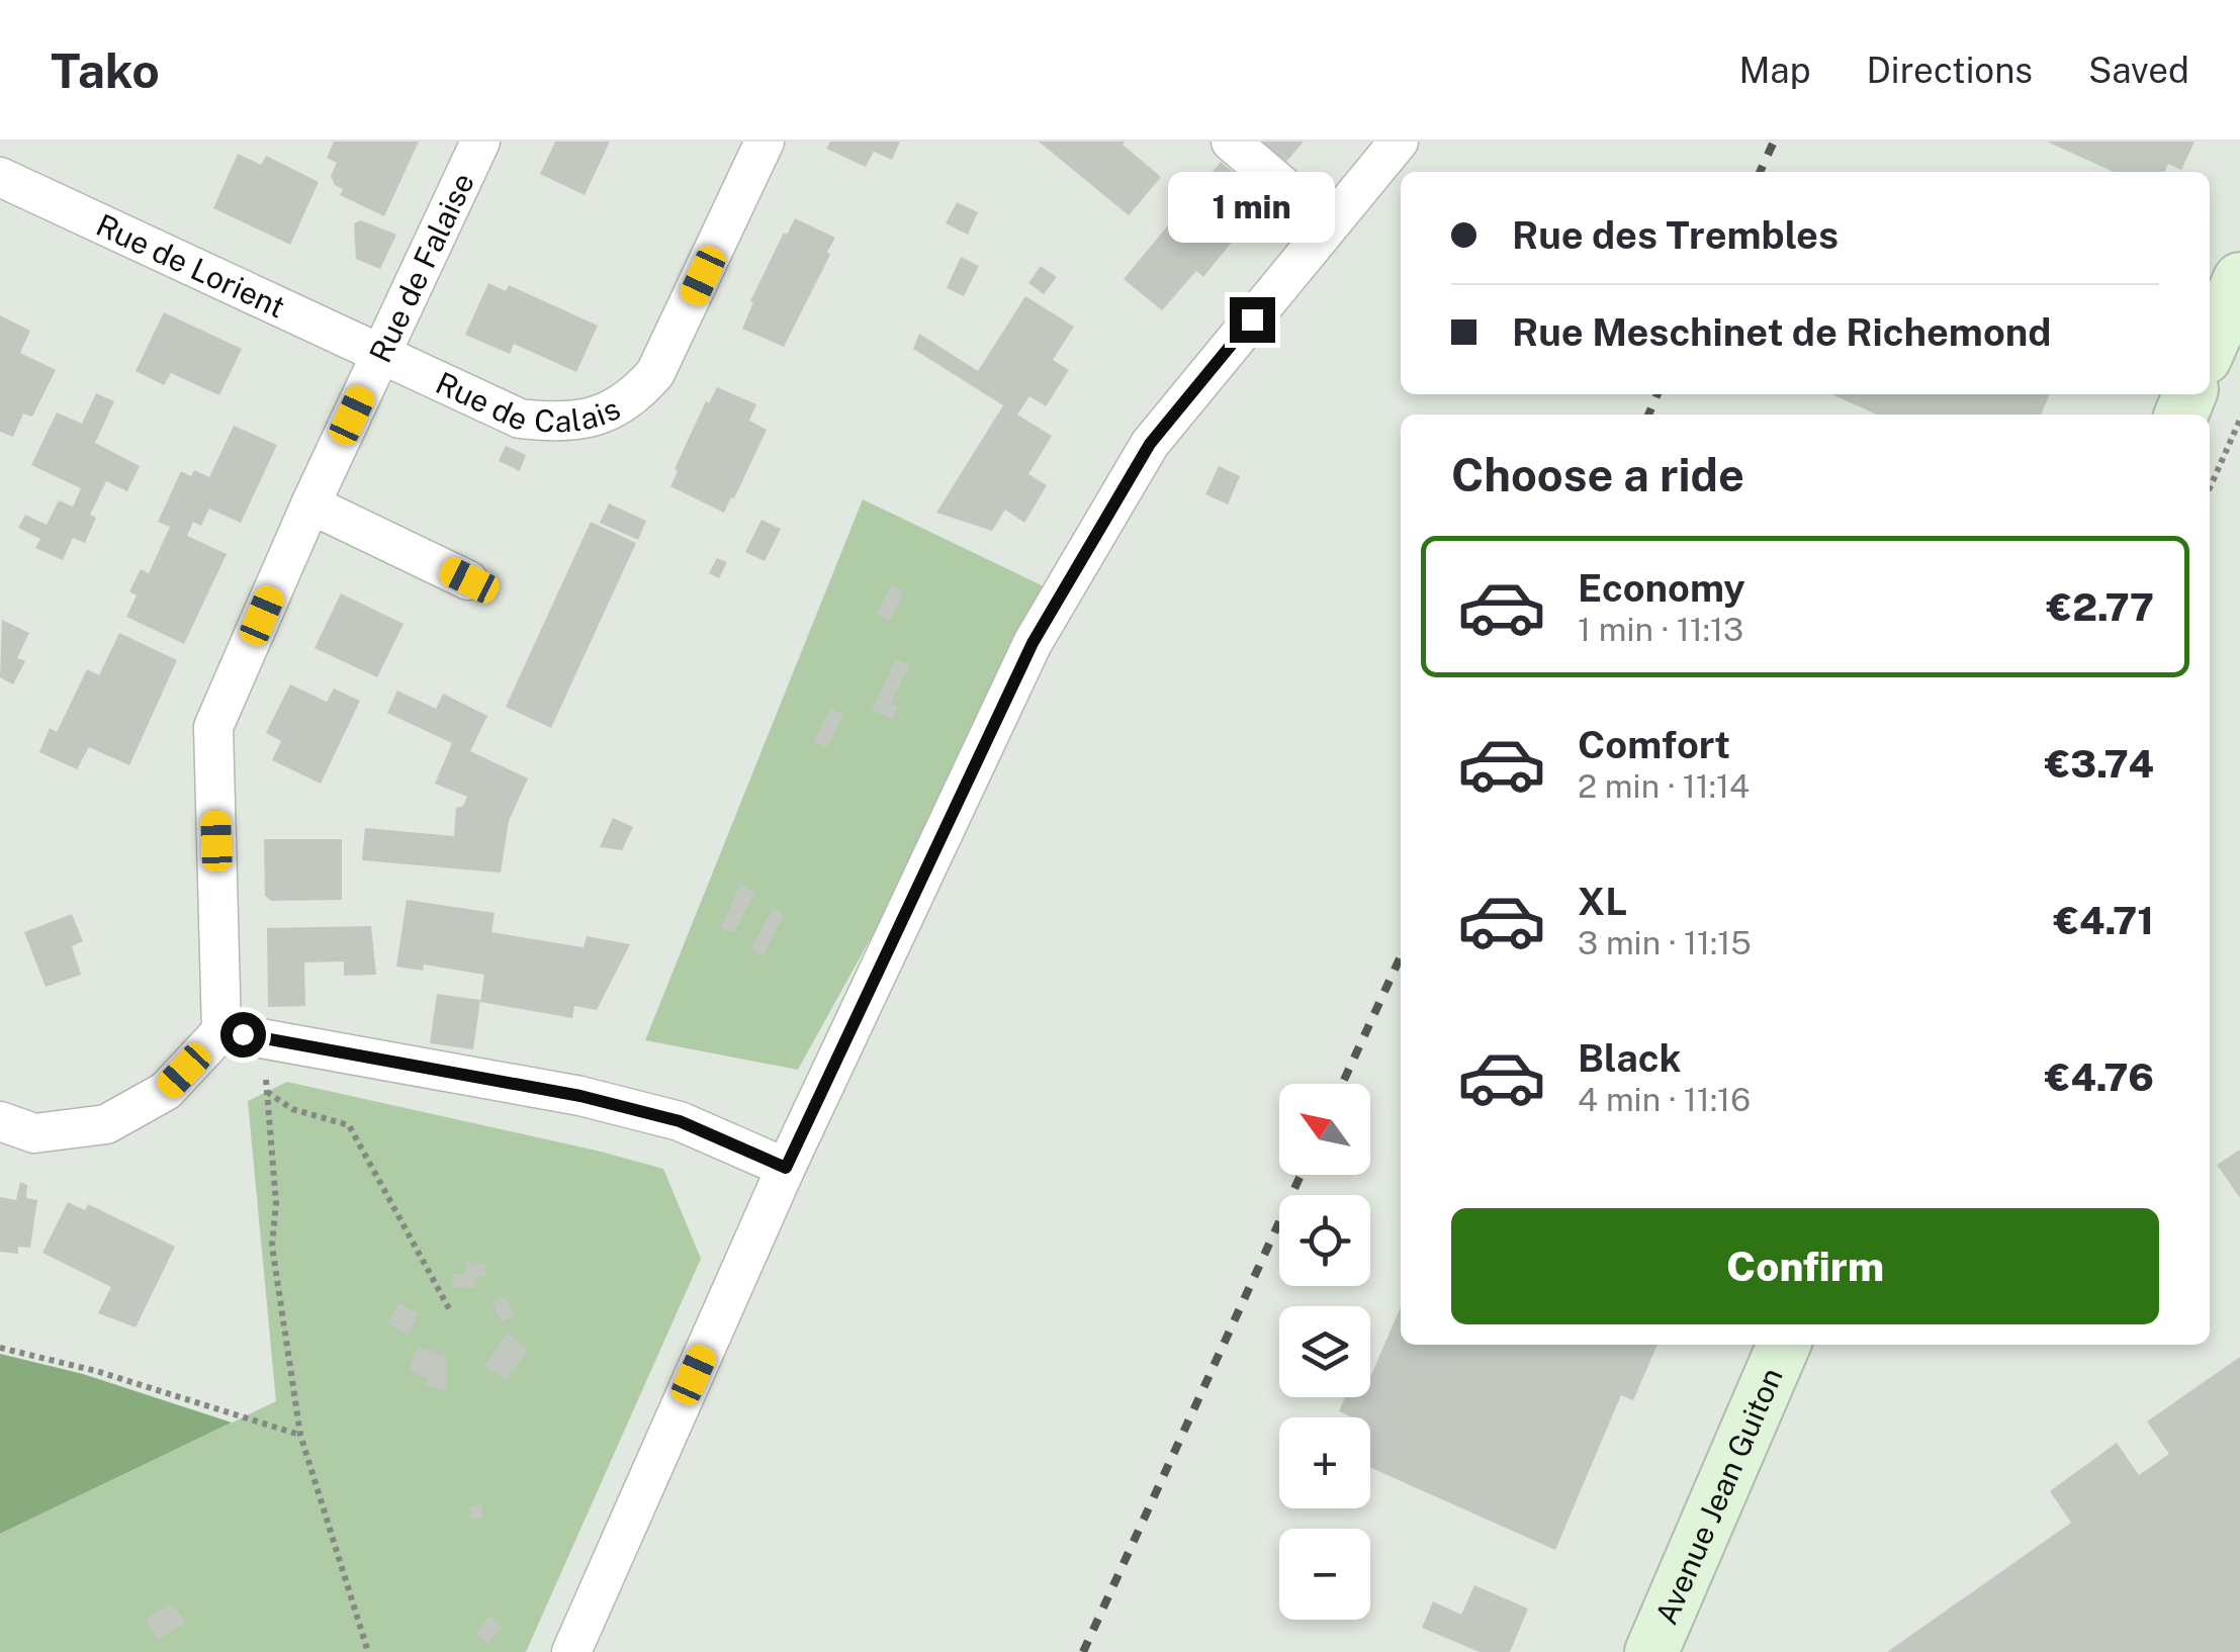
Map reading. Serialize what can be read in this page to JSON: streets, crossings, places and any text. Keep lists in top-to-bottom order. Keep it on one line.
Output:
{"streets":{"main road":["Avenue Jean Guiton"],"street":["Rue de Lorient","Rue de Falaise","Rue de Calais"]},"crossings":[["Rue de Lorient","Rue de Falaise"],["Rue de Lorient","Rue de Calais"],["Rue de Falaise","Rue de Calais"]],"north":"top left","page":{"header":"Tako","nav":["Map","Directions","Saved"],"bubble":"1 min","banner":["Rue des Trembles","Rue Meschinet de Richemond"],"heading":"Choose a ride","list":[{"name":"Economy","note":"1 min · 11:13","value":"€2.77"},{"name":"Comfort","note":"2 min · 11:14","value":"€3.74"},{"name":"XL","note":"3 min · 11:15","value":"€4.71"},{"name":"Black","note":"4 min · 11:16","value":"€4.76"}],"map_buttons":["+","−"],"buttons":"Confirm"}}
